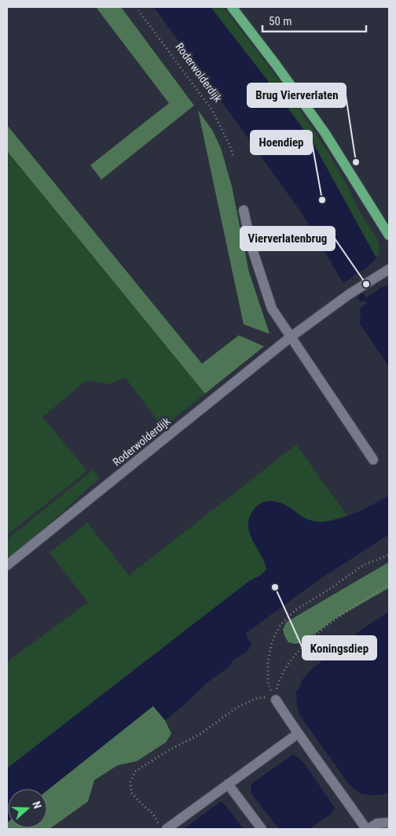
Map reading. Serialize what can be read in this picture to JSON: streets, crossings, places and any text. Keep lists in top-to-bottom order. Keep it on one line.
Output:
{"streets":{"street":["Roderwolderdijk"]},"places":["Brug Vierverlaten","Hoendiep","Vierverlatenbrug","Koningsdiep"],"scale_bar":"50 m","north":"right"}
